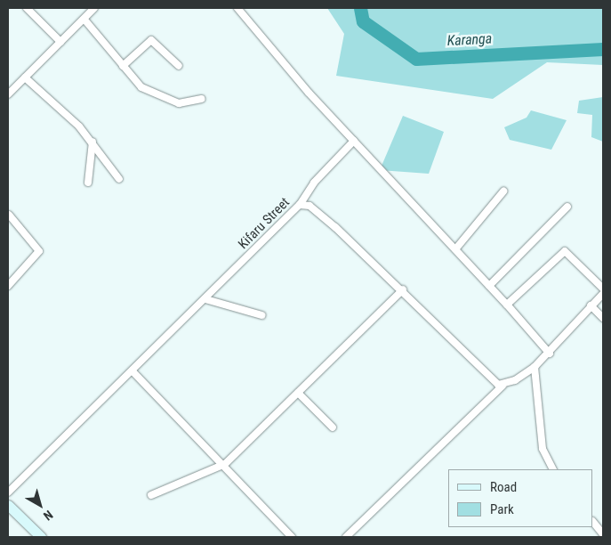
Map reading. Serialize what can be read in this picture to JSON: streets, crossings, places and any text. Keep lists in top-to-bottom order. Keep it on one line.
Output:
{"streets":{"street":["Kifaru Street"]},"water":["Karanga"],"legend":["Road","Park"],"north":"bottom right"}
